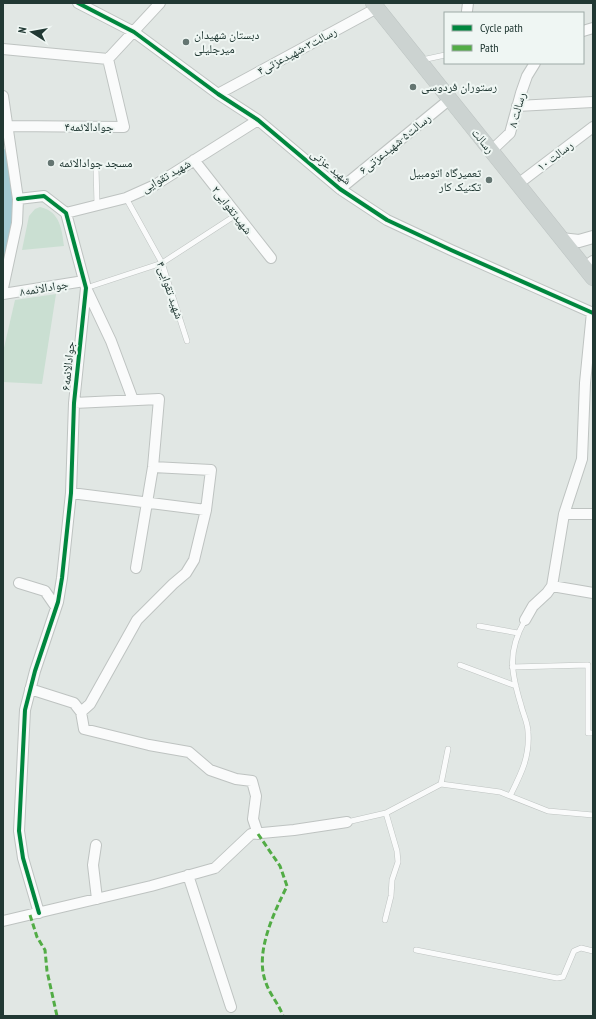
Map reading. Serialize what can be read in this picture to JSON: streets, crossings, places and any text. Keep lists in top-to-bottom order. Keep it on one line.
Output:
{"streets":{"main road":["رسالت"],"street":["رسالت۳-شهیدعزتی۴","رسالت ۸","جوادالائمه۴","رسالت۵-شهیدعزتی۶","رسالت ۱۰","شهید عزتی","شهید تقوایی","شهیدتقوایی۲","جوادالائمه۸","جوادالائمه۶"],"lane":["شهید تقوایی۴"]},"crossings":[["رسالت۳-شهیدعزتی۴","رسالت"],["رسالت۳-شهیدعزتی۴","شهید عزتی"],["رسالت ۸","رسالت"],["رسالت","رسالت۵-شهیدعزتی۶"],["رسالت","رسالت ۱۰"],["رسالت۵-شهیدعزتی۶","شهید عزتی"],["شهید عزتی","شهید تقوایی"],["شهید تقوایی","شهیدتقوایی۲"],["شهید تقوایی","شهید تقوایی۴"],["شهید تقوایی","جوادالائمه۶"],["جوادالائمه۸","جوادالائمه۶"]],"places":["دبستان شهیدان میرجلیلی","رستوران فردوسی","مسجد جوادالائمه","تعمیرگاه اتومبیل تکنیک کار"],"legend":["Cycle path","Path"],"north":"left"}
